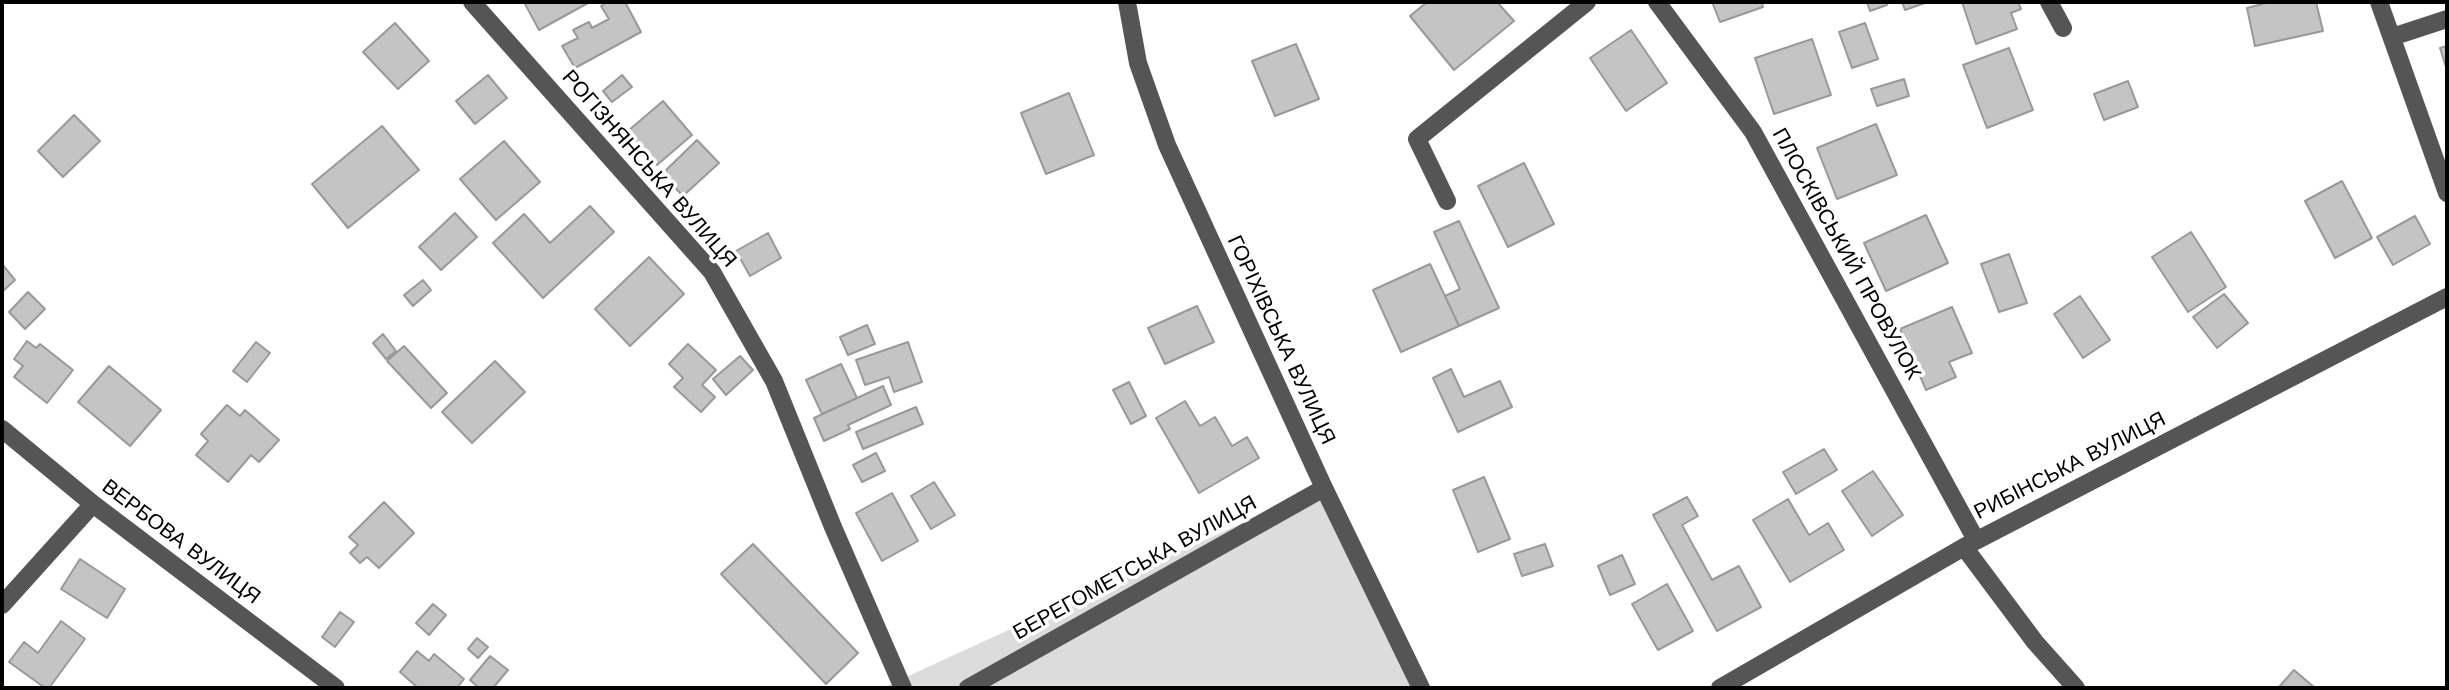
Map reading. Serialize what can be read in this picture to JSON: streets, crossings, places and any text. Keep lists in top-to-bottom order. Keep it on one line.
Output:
{"streets":{"street":["РОГІЗНЯНСЬКА ВУЛИЦЯ","ПЛОСКІВСЬКИЙ ПРОВУЛОК","ГОРІХІВСЬКА ВУЛИЦЯ","РИБІНСЬКА ВУЛИЦЯ","ВЕРБОВА ВУЛИЦЯ","БЕРЕГОМЕТСЬКА ВУЛИЦЯ"]},"crossings":[["ПЛОСКІВСЬКИЙ ПРОВУЛОК","РИБІНСЬКА ВУЛИЦЯ"],["ГОРІХІВСЬКА ВУЛИЦЯ","БЕРЕГОМЕТСЬКА ВУЛИЦЯ"]]}
